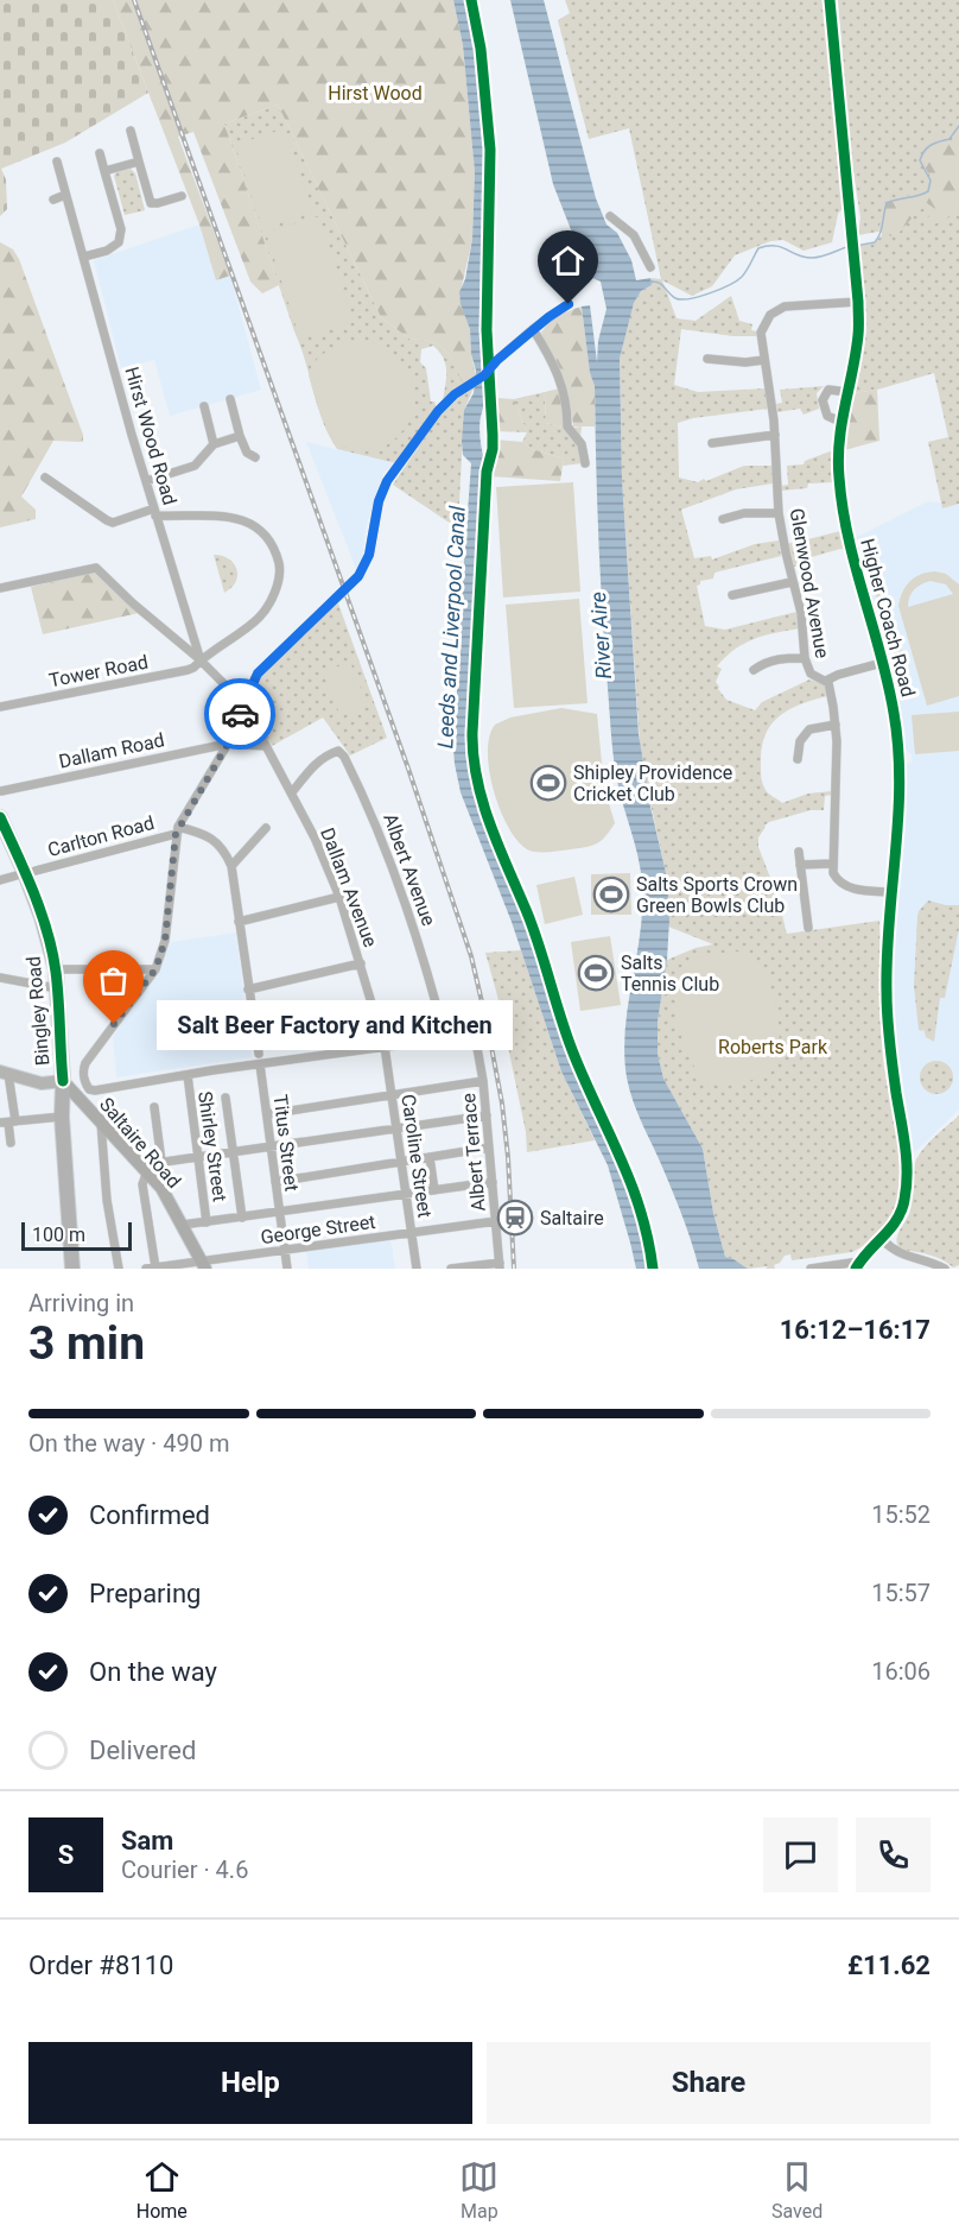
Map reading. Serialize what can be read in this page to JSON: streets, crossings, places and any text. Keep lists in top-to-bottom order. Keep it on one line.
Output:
{"streets":{"highway":["Bingley Road"],"main road":["Saltaire Road"],"street":["Hirst Wood Road","Glenwood Avenue","Higher Coach Road","Tower Road","Dallam Road","Carlton Road","Albert Avenue","Dallam Avenue","Titus Street","Shirley Street","Albert Terrace","Caroline Street","George Street"]},"crossings":[["Hirst Wood Road","Tower Road"],["Hirst Wood Road","Dallam Avenue"],["Glenwood Avenue","Higher Coach Road"],["Carlton Road","Bingley Road"],["Albert Avenue","Dallam Avenue"],["Albert Avenue","Albert Terrace"],["Dallam Avenue","Caroline Street"],["Bingley Road","Saltaire Road"],["Saltaire Road","George Street"],["Titus Street","George Street"],["Albert Terrace","George Street"],["Caroline Street","George Street"]],"water":["Leeds and Liverpool Canal","River Aire"],"parks":["Hirst Wood","Roberts Park"],"places":{"sports":["Shipley Providence Cricket Club","Salts Sports Crown Green Bowls Club","Salts Tennis Club"],"other":["Salt Beer Factory and Kitchen"],"station":["Saltaire"]},"scale_bar":"100 m","page":{"bubble":"Salt Beer Factory and Kitchen","scale":"100 m","heading":["3 min","Arriving in","16:12–16:17"],"panel":["Sam","Courier · 4.6","Order #8110","£11.62"],"bar":"On the way · 490 m","list":[["Confirmed","15:52"],["Preparing","15:57"],["On the way","16:06"],"Delivered"],"round":"S","buttons":["Help","Share"],"tabs":["Home","Map","Saved"]}}
